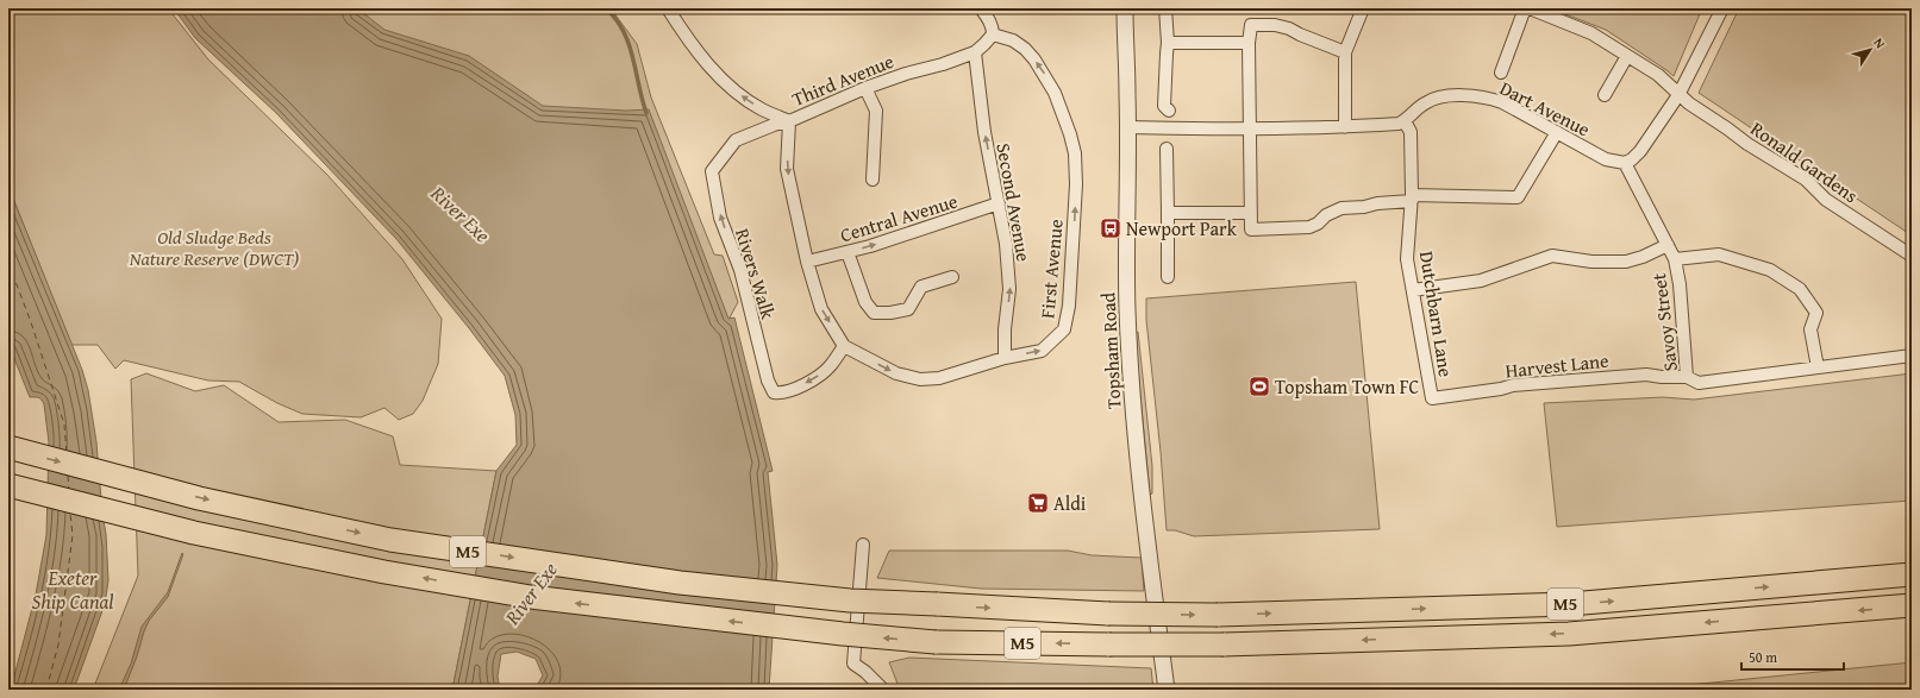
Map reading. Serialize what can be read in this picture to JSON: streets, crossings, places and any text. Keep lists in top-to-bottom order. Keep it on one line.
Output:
{"streets":{"highway":["M5"],"street":["Third Avenue","Dart Avenue","Ronald Gardens","Second Avenue","Central Avenue","First Avenue","Rivers Walk","Dutchbarn Lane","Savoy Street","Topsham Road","Harvest Lane"]},"crossings":[["Third Avenue","Second Avenue"],["Third Avenue","Central Avenue"],["Third Avenue","First Avenue"],["Third Avenue","Rivers Walk"],["Dart Avenue","Dutchbarn Lane"],["Dart Avenue","Savoy Street"],["Second Avenue","Central Avenue"],["Second Avenue","First Avenue"],["First Avenue","Rivers Walk"],["Dutchbarn Lane","Harvest Lane"],["Savoy Street","Harvest Lane"]],"one_way":["Third Avenue","Second Avenue","Central Avenue"],"water":["River Exe","Exeter Ship Canal"],"parks":["Old Sludge Beds Nature Reserve (DWCT)"],"places":{"bus stop":["Newport Park"],"sports":["Topsham Town FC"],"supermarket":["Aldi"]},"scale_bar":"50 m","north":"top right"}
